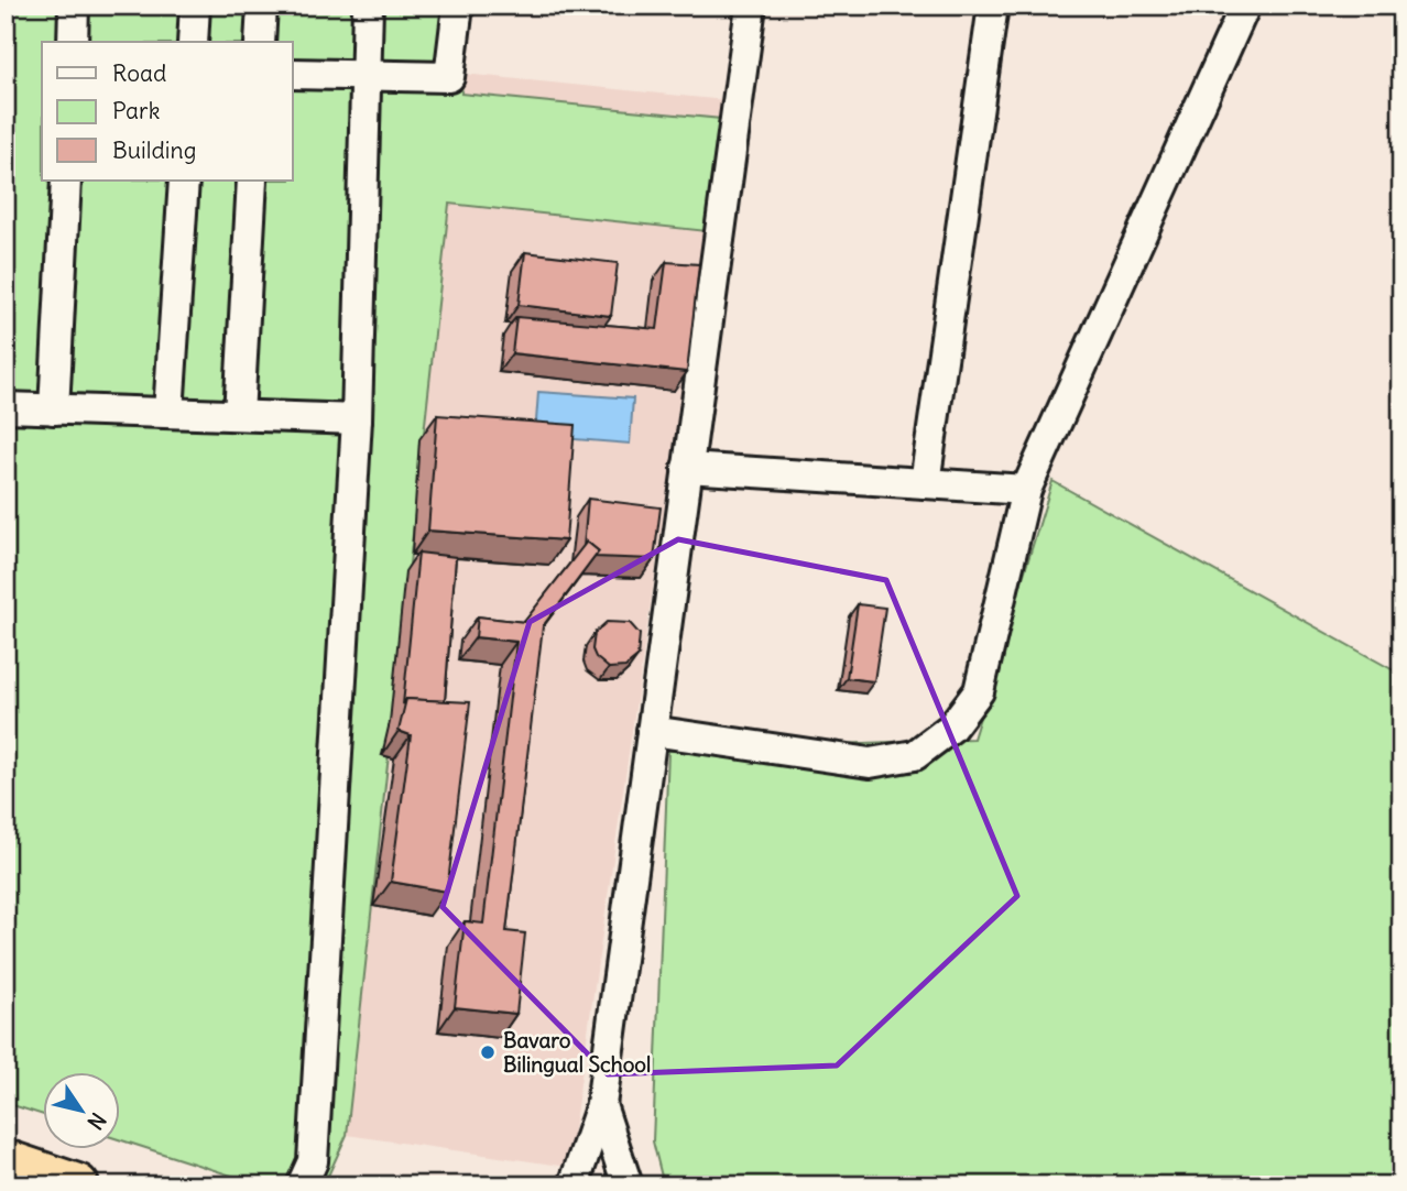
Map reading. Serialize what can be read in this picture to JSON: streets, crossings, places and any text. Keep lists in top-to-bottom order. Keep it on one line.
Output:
{"places":["Bavaro Bilingual School"],"legend":["Road","Park","Building"],"north":"bottom right"}
